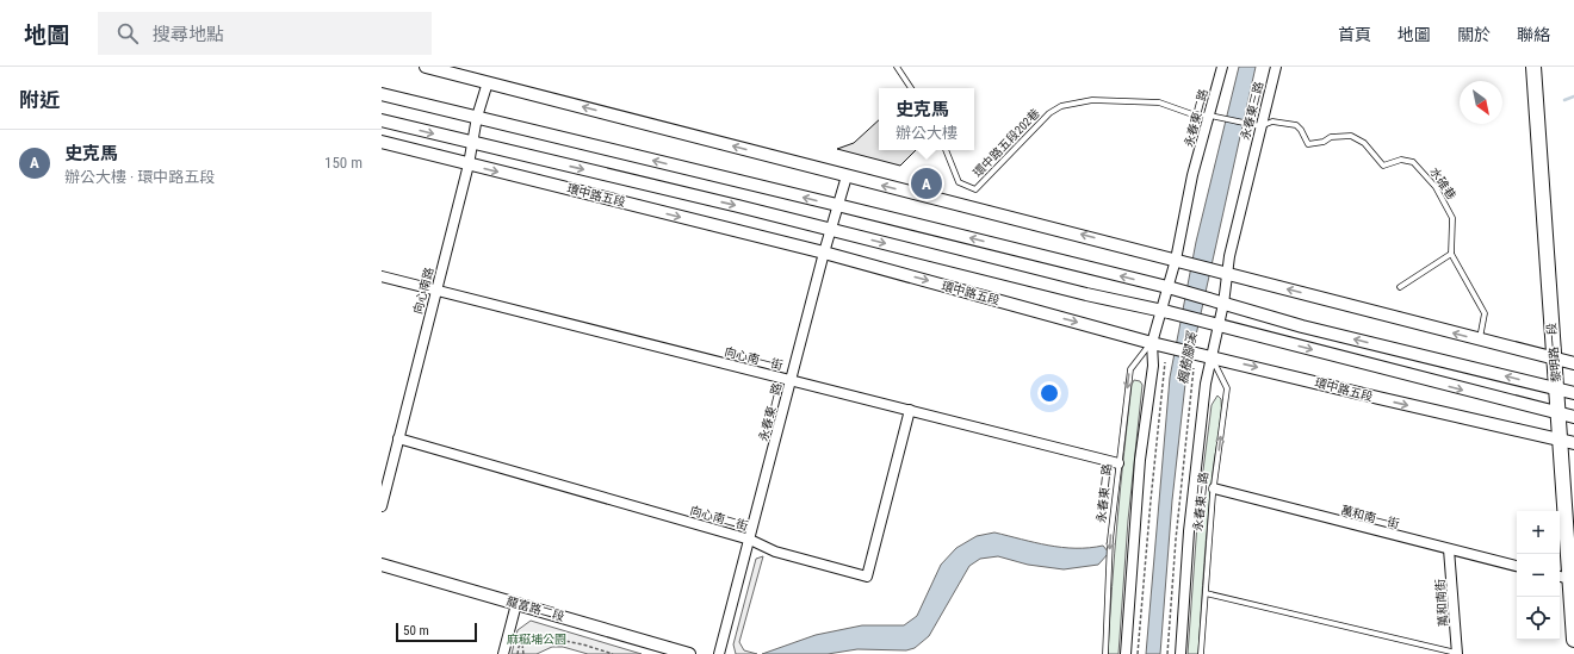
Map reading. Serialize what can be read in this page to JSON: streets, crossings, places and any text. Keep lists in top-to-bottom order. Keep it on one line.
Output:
{"streets":{"main road":["黎明路一段"],"street":["永春東三路","永春東二路","環中路五段","向心南路","向心南一街","永春東一路","萬和南一街","向心南二街","萬和南街","龍富路二段"],"lane":["環中路五段202巷","水碓巷"]},"crossings":[["永春東三路","水碓巷"],["永春東三路","環中路五段"],["永春東三路","萬和南一街"],["永春東二路","環中路五段202巷"],["永春東二路","環中路五段"],["永春東二路","向心南一街"],["環中路五段","向心南路"],["環中路五段","黎明路一段"],["環中路五段","永春東一路"],["向心南路","向心南一街"],["向心南路","向心南二街"],["向心南一街","永春東一路"],["向心南一街","向心南二街"],["永春東一路","向心南二街"],["萬和南一街","萬和南街"]],"water":["楓樹腳溪"],"parks":["麻糍埔公園"],"scale_bar":"50 m","north":"bottom right","page":{"header":"地圖","search":"搜尋地點","nav":["首頁","地圖","關於","聯絡"],"heading":"附近","popup":["史克馬","辦公大樓"],"list":[{"mark":"A","name":"史克馬","note":"辦公大樓 · 環中路五段","value":"150 m"}],"pins":"A","map_buttons":["+","−"],"scale":"50 m"}}
